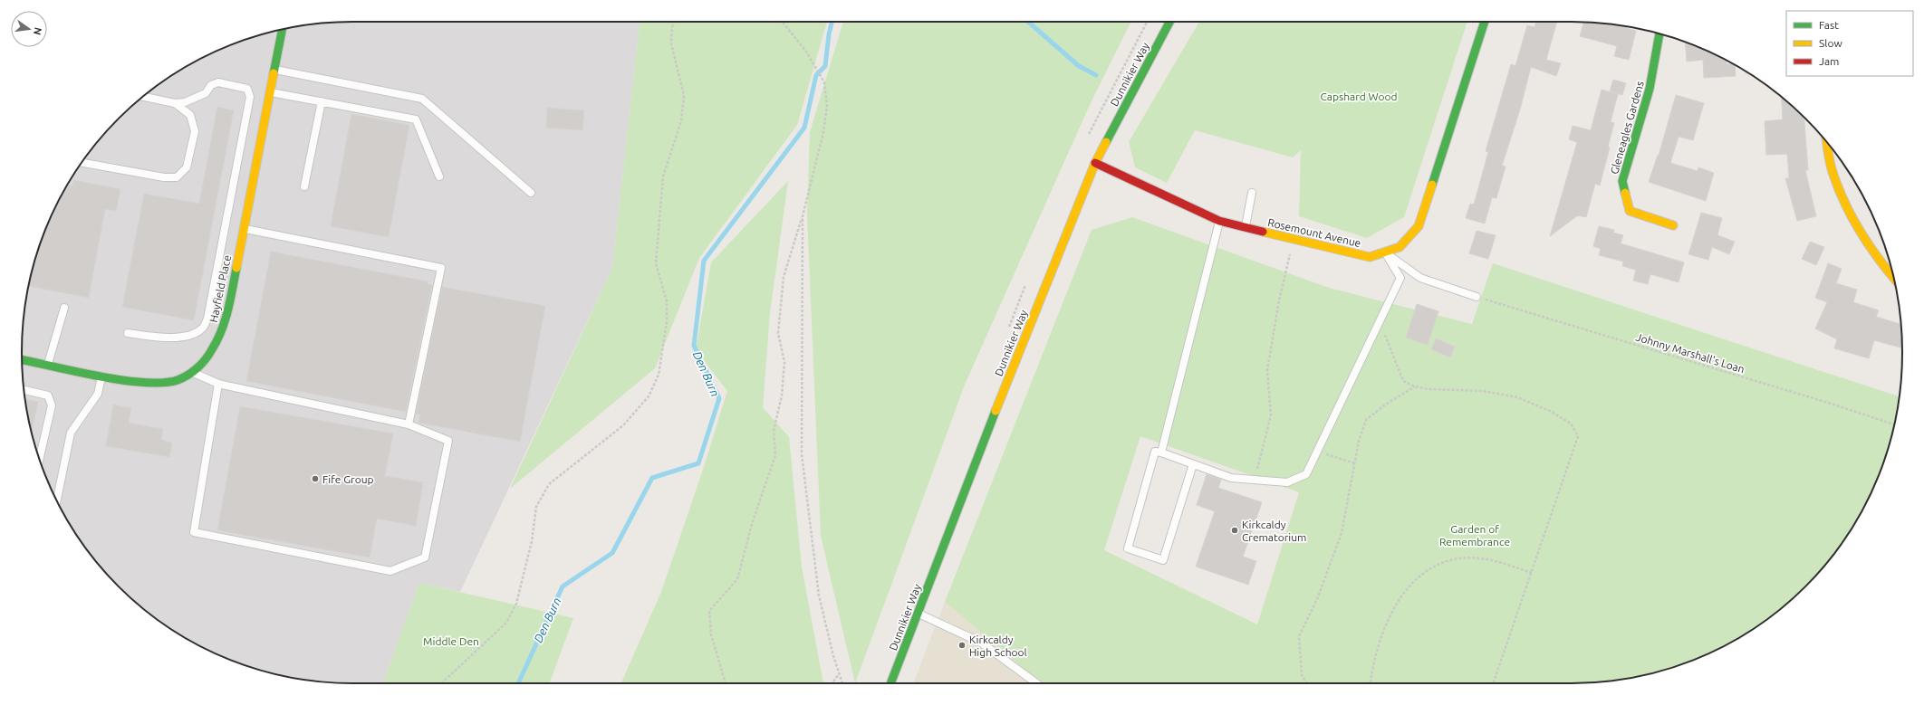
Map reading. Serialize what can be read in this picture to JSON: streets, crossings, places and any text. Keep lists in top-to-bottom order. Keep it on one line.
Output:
{"streets":{"street":["Dunnikier Way","Gleneagles Gardens","Rosemount Avenue","Hayfield Place"],"path":["Johnny Marshall's Loan"]},"crossings":[["Dunnikier Way","Rosemount Avenue"]],"water":["Den Burn"],"parks":["Capshard Wood","Garden of Remembrance","Middle Den"],"places":["Fife Group","Kirkcaldy Crematorium","Kirkcaldy High School"],"legend":["Fast","Slow","Jam"],"north":"right"}
